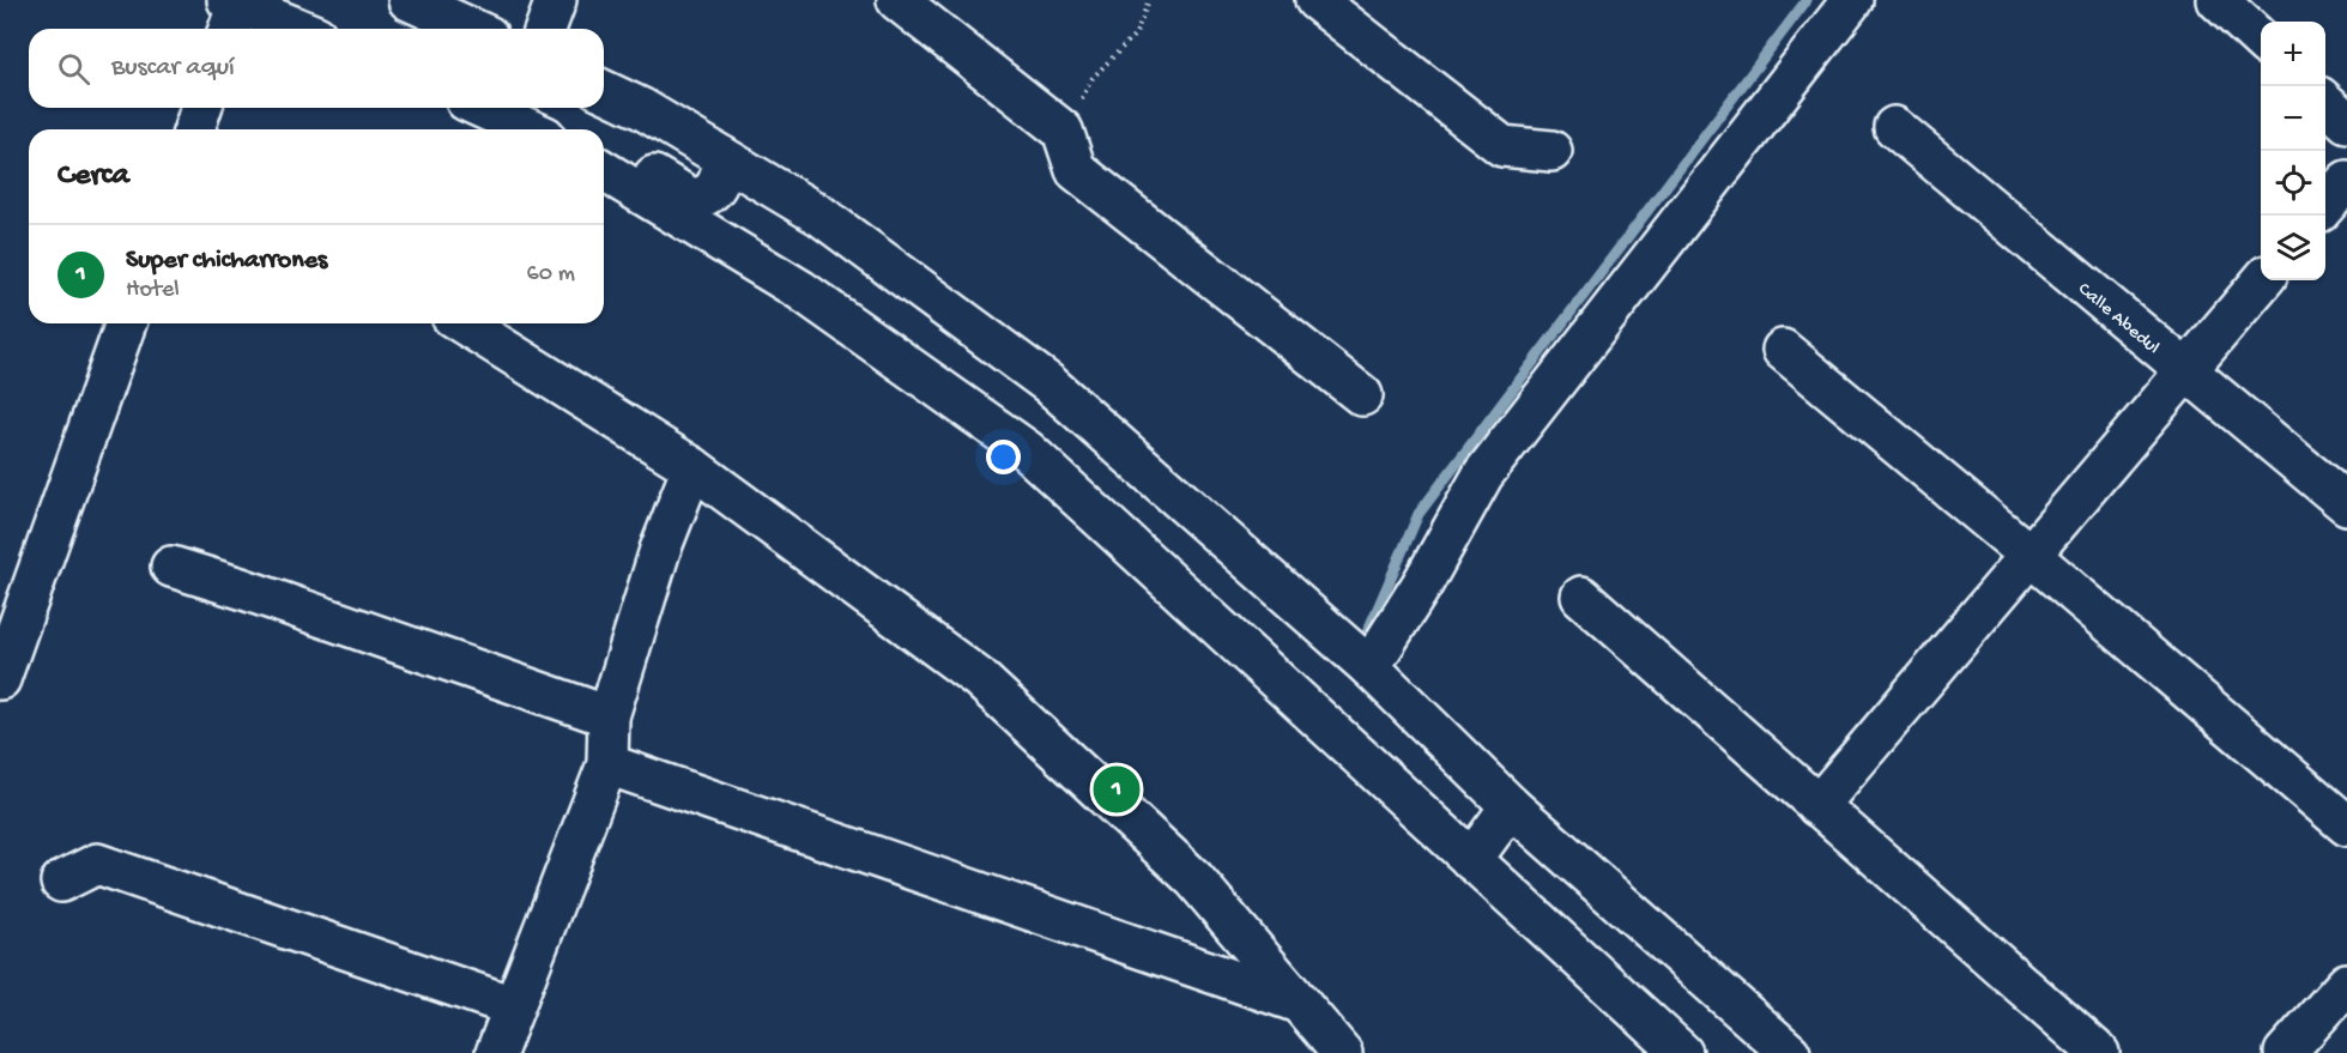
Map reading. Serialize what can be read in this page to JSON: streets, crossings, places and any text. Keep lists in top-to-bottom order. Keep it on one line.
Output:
{"streets":{"street":["Calle Abedul"]},"page":{"map_buttons":["+","−"],"search":"Buscar aquí","heading":"Cerca","list":[{"mark":"1","name":"Super chicharrones","note":"Hotel","value":"60 m"}],"pins":"1"}}
